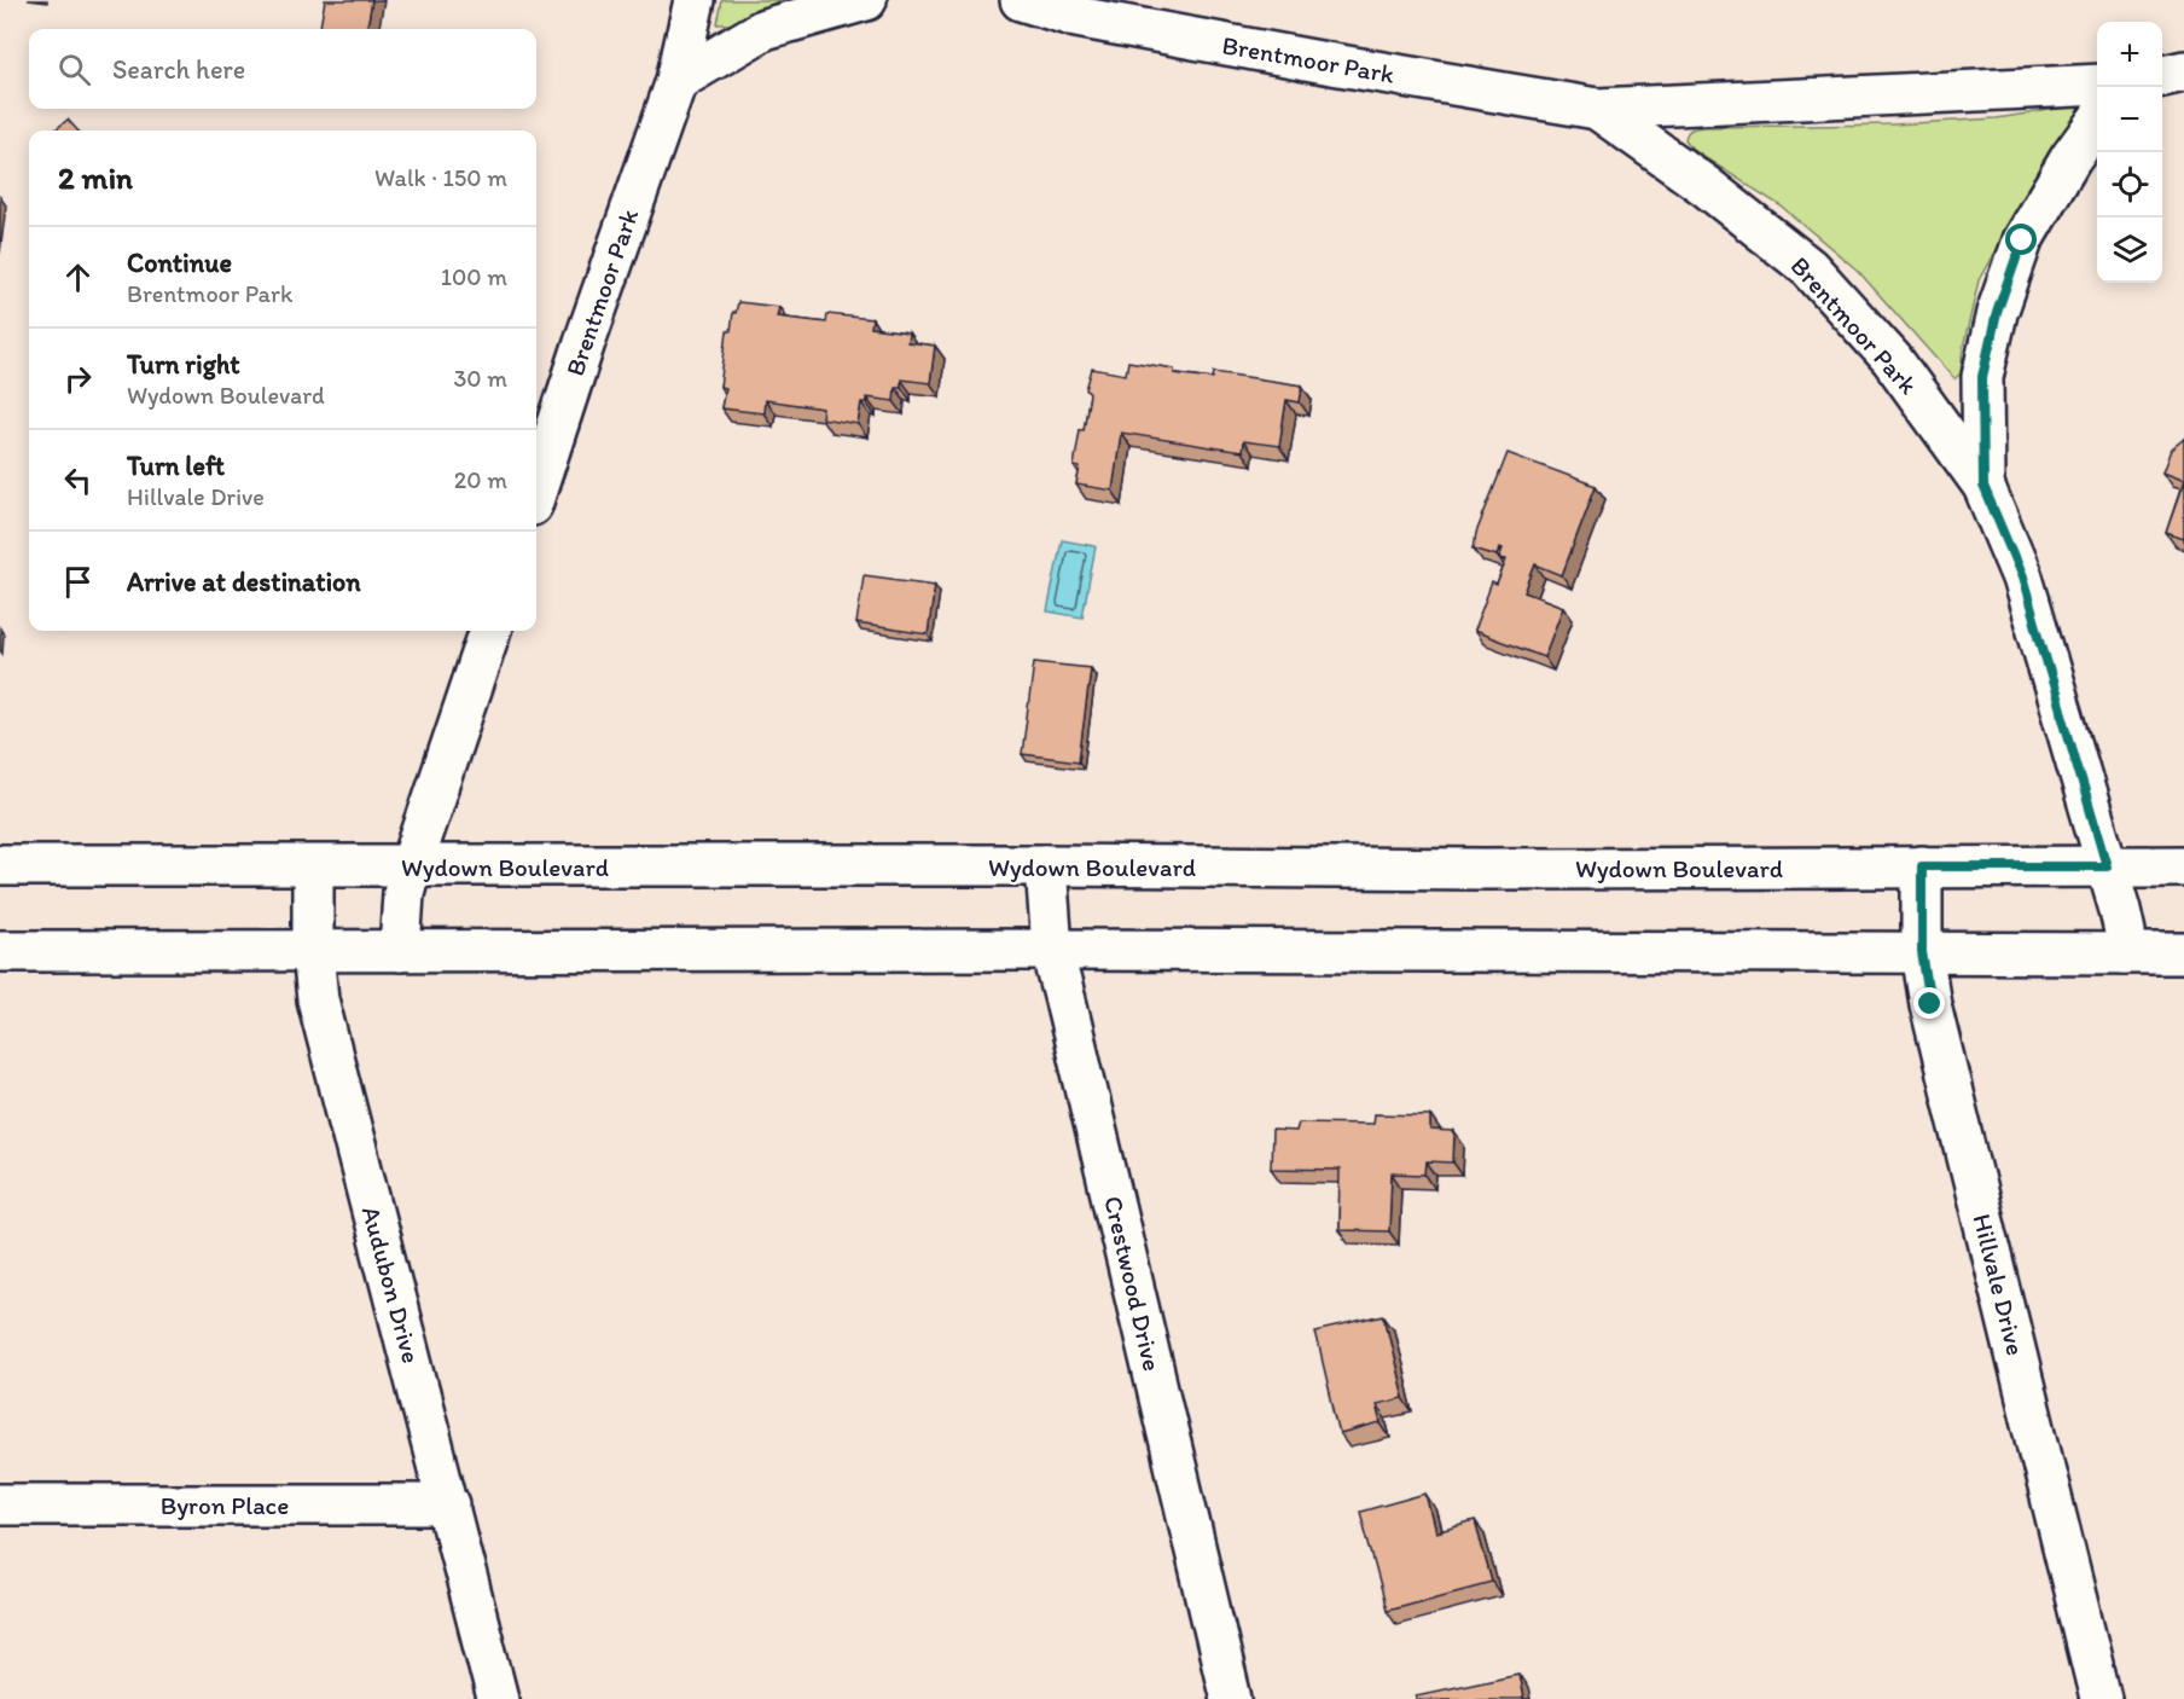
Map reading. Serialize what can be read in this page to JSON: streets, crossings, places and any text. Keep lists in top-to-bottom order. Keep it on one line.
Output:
{"streets":{"street":["Brentmoor Park","Wydown Boulevard","Crestwood Drive","Audubon Drive","Hillvale Drive","Byron Place"]},"crossings":[["Brentmoor Park","Wydown Boulevard"],["Wydown Boulevard","Crestwood Drive"],["Wydown Boulevard","Audubon Drive"],["Wydown Boulevard","Hillvale Drive"],["Audubon Drive","Byron Place"]],"page":{"map_buttons":["+","−"],"search":"Search here","heading":["2 min","Walk · 150 m"],"list":[["Continue","Brentmoor Park","100 m"],["Turn right","Wydown Boulevard","30 m"],["Turn left","Hillvale Drive","20 m"],"Arrive at destination"]}}
